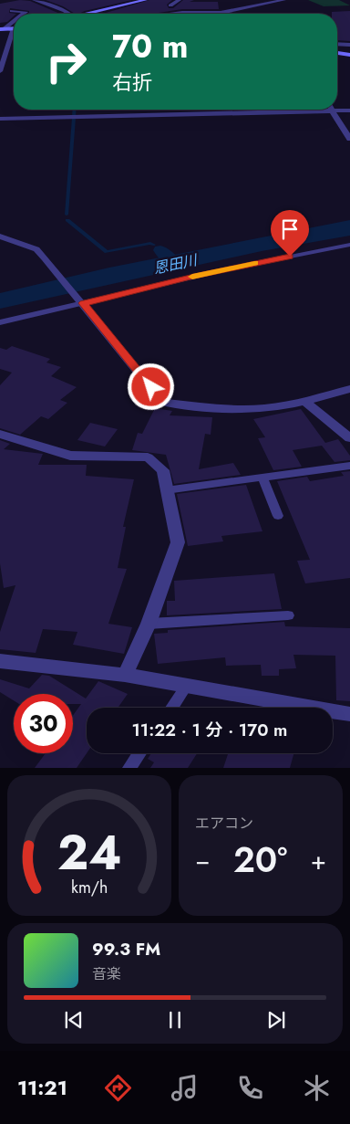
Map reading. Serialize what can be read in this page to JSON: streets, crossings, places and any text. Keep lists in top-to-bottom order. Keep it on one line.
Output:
{"water":["恩田川"],"page":{"turn":["70 m","右折"],"limit":"30","trip":"11:22 · 1 分 · 170 m","tile":"エアコン","heat":["−","20°","+"],"song":["99.3 FM","音楽"],"tabs":"11:21","gauge":["24","km/h"]}}
